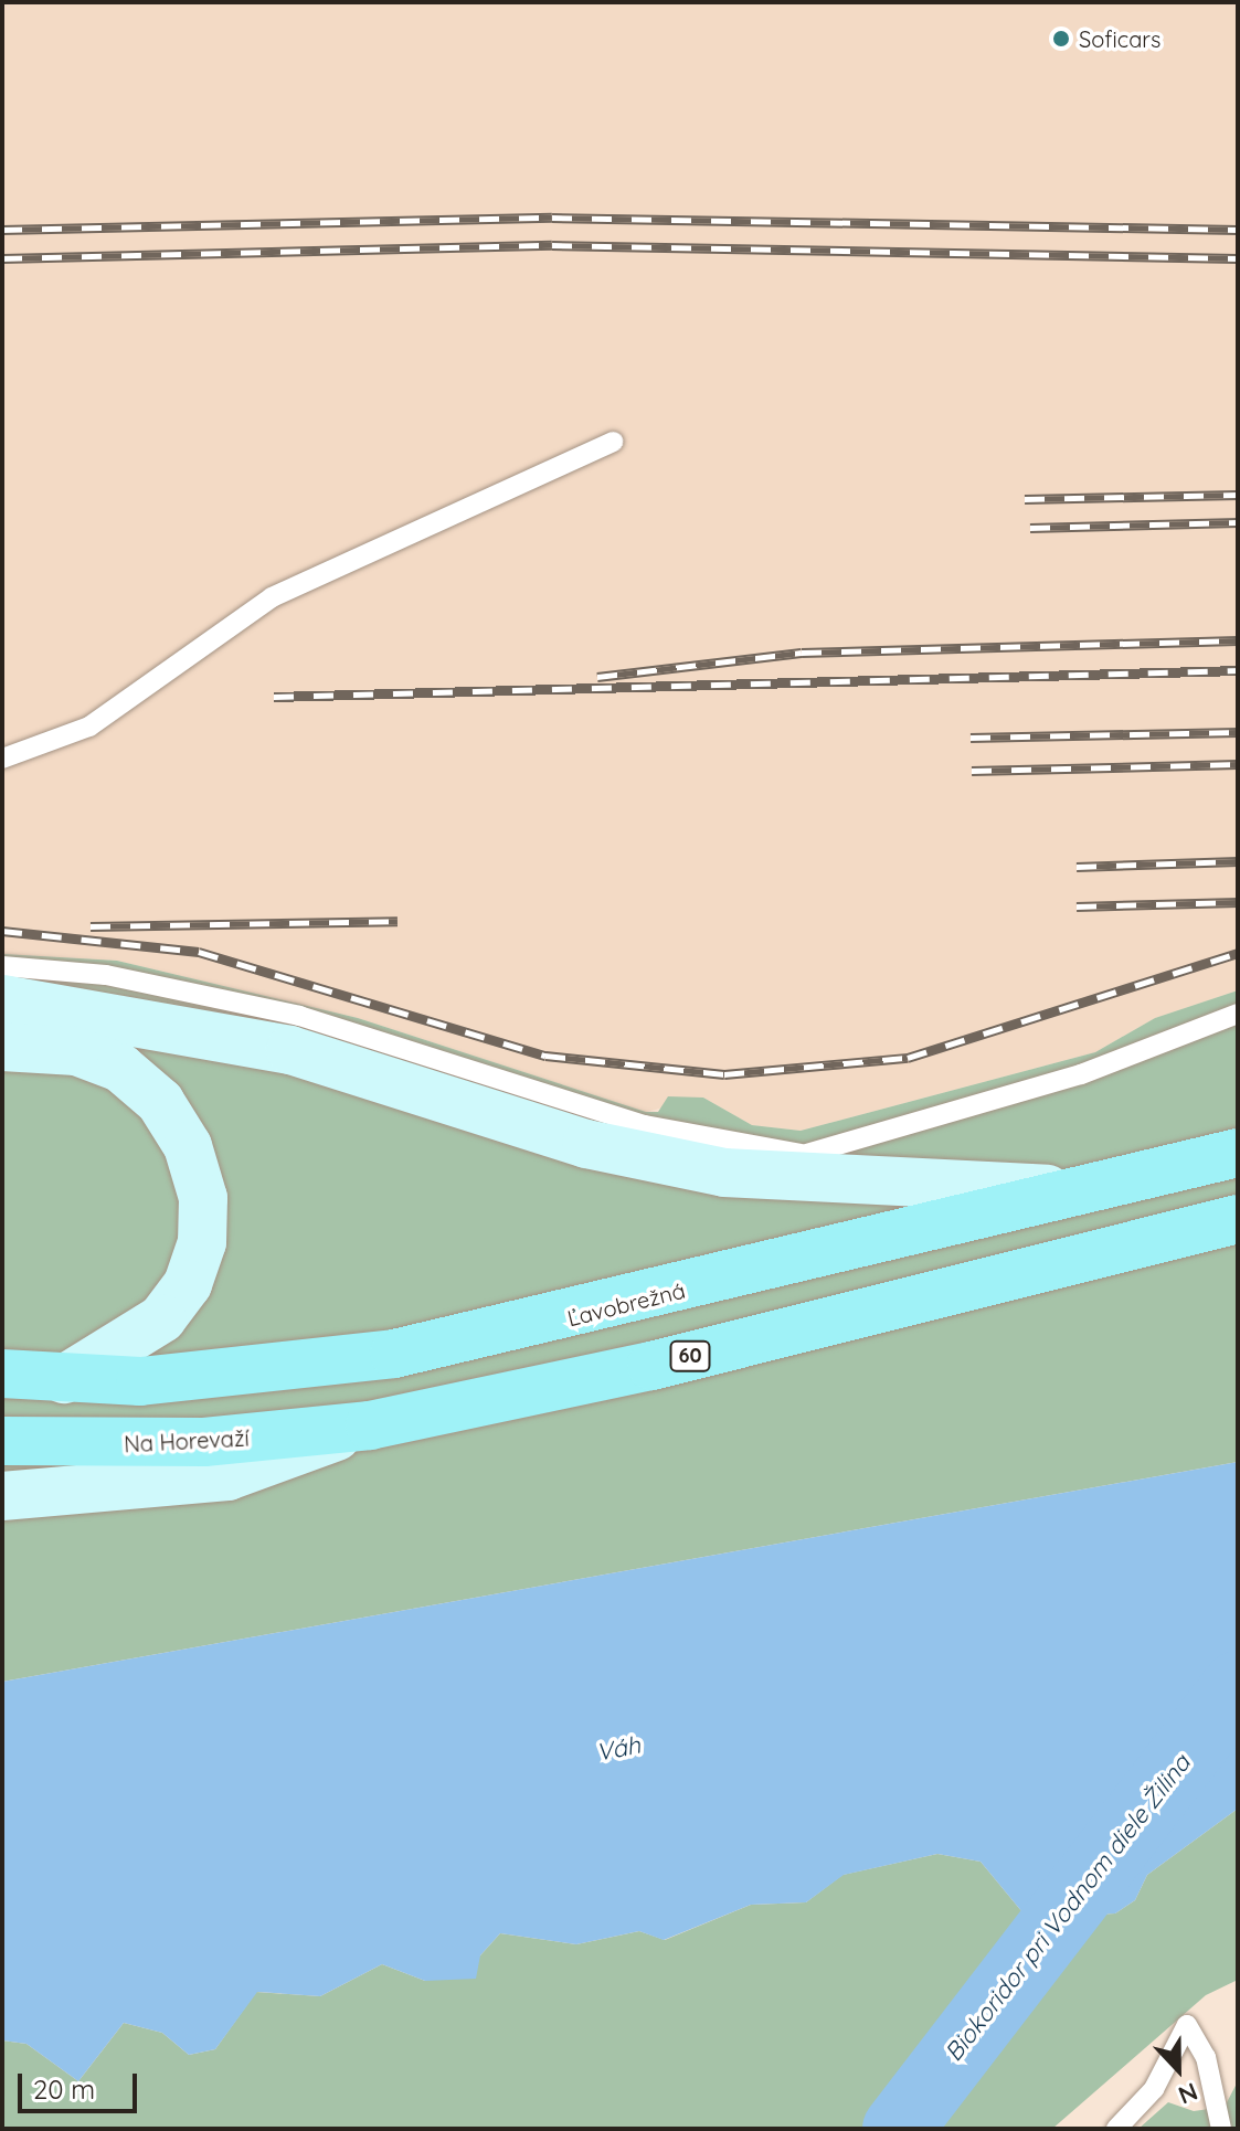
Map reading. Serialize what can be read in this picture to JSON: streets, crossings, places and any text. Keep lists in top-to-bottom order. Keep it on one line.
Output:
{"streets":{"main road":["Ľavobrežná","60","Na Horevaží"]},"crossings":[["60","Na Horevaží"]],"water":["Váh","Biokoridor pri Vodnom diele Žilina"],"places":["Soficars"],"scale_bar":"20 m","north":"bottom"}
